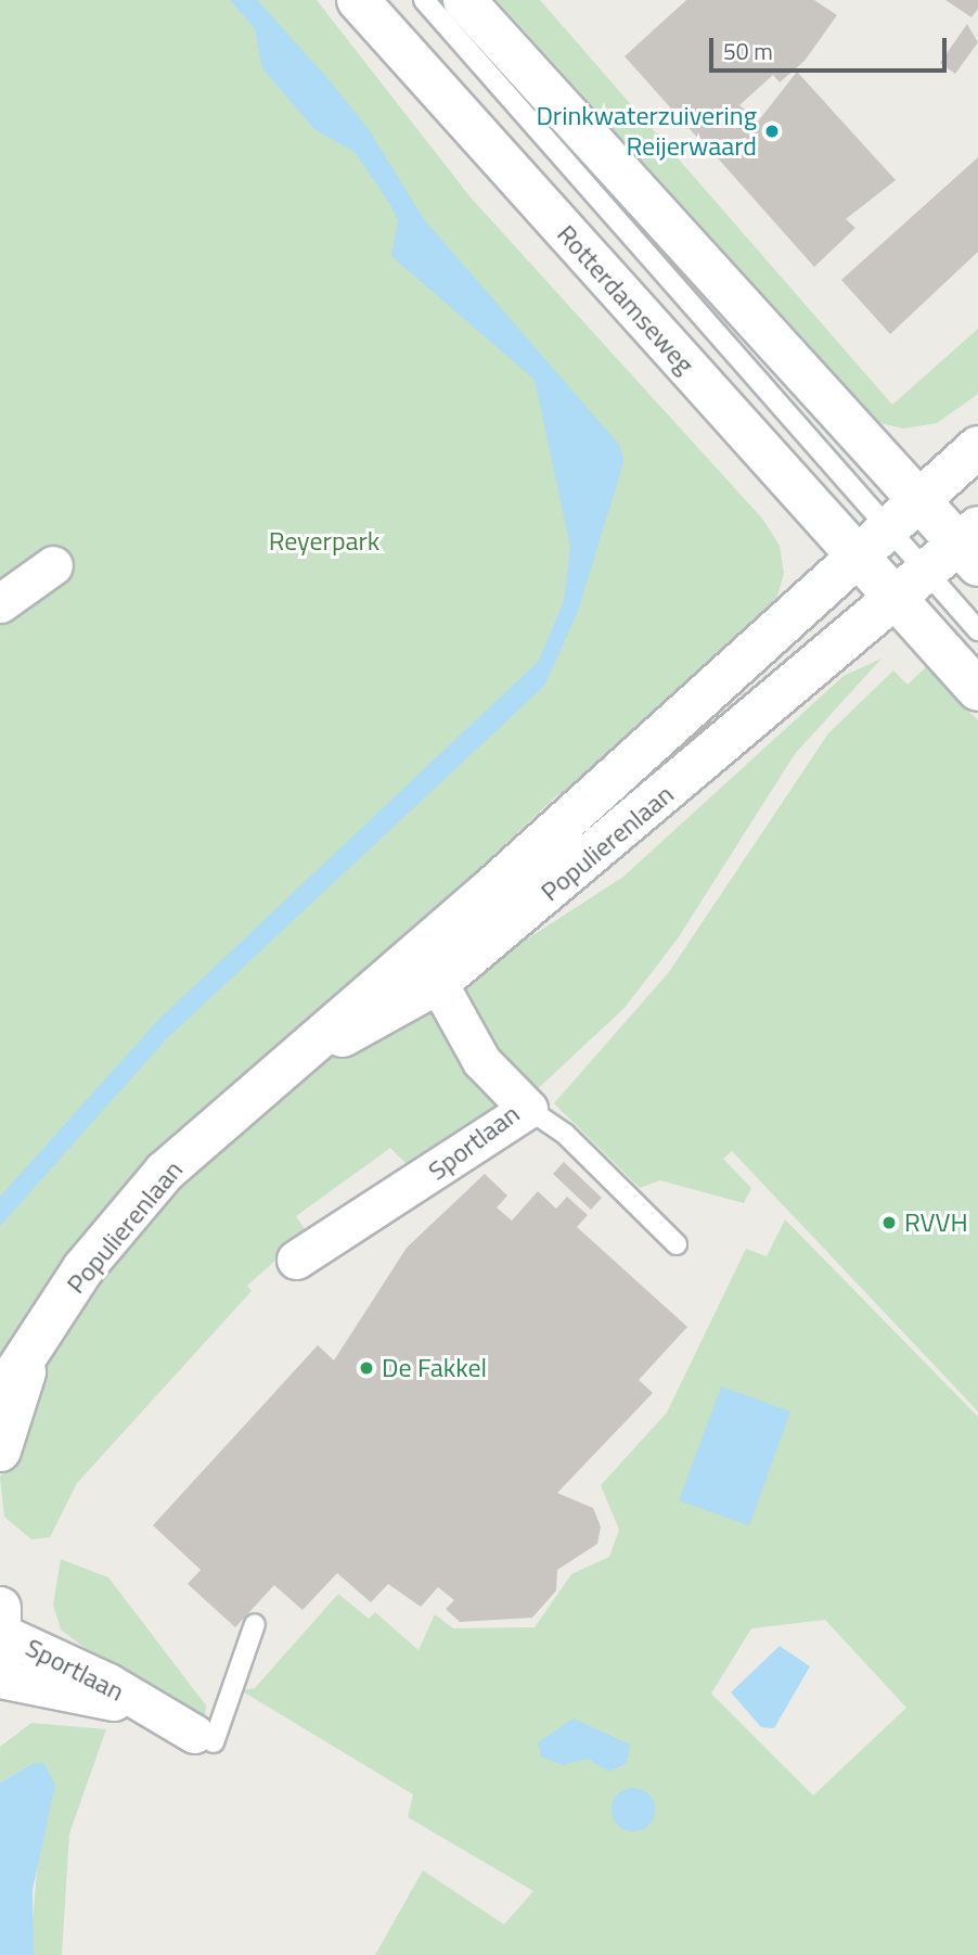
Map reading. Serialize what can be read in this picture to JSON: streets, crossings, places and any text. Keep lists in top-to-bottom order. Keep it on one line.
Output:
{"streets":{"street":["Rotterdamseweg","Populierenlaan","Sportlaan"]},"crossings":[["Rotterdamseweg","Populierenlaan"],["Populierenlaan","Sportlaan"]],"parks":["Reyerpark"],"places":["Drinkwaterzuivering Reijerwaard","RVVH","De Fakkel"],"scale_bar":"50 m"}
